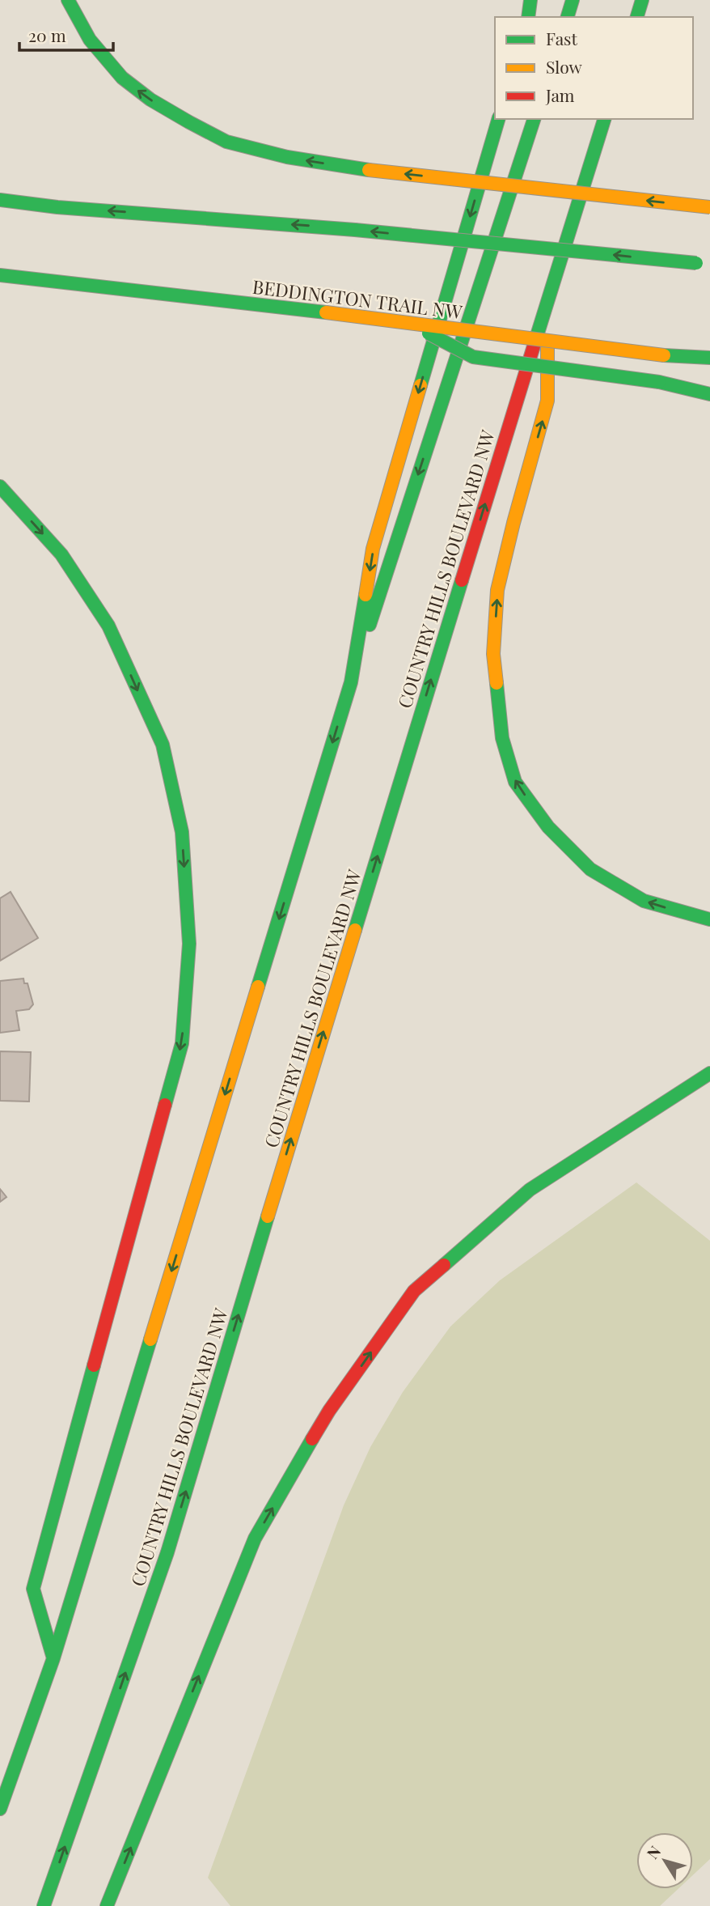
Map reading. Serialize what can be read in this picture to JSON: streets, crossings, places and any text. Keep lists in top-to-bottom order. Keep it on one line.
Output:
{"streets":{"main road":["BEDDINGTON TRAIL NW","COUNTRY HILLS BOULEVARD NW"]},"legend":["Fast","Slow","Jam"],"scale_bar":"20 m","north":"top left"}
